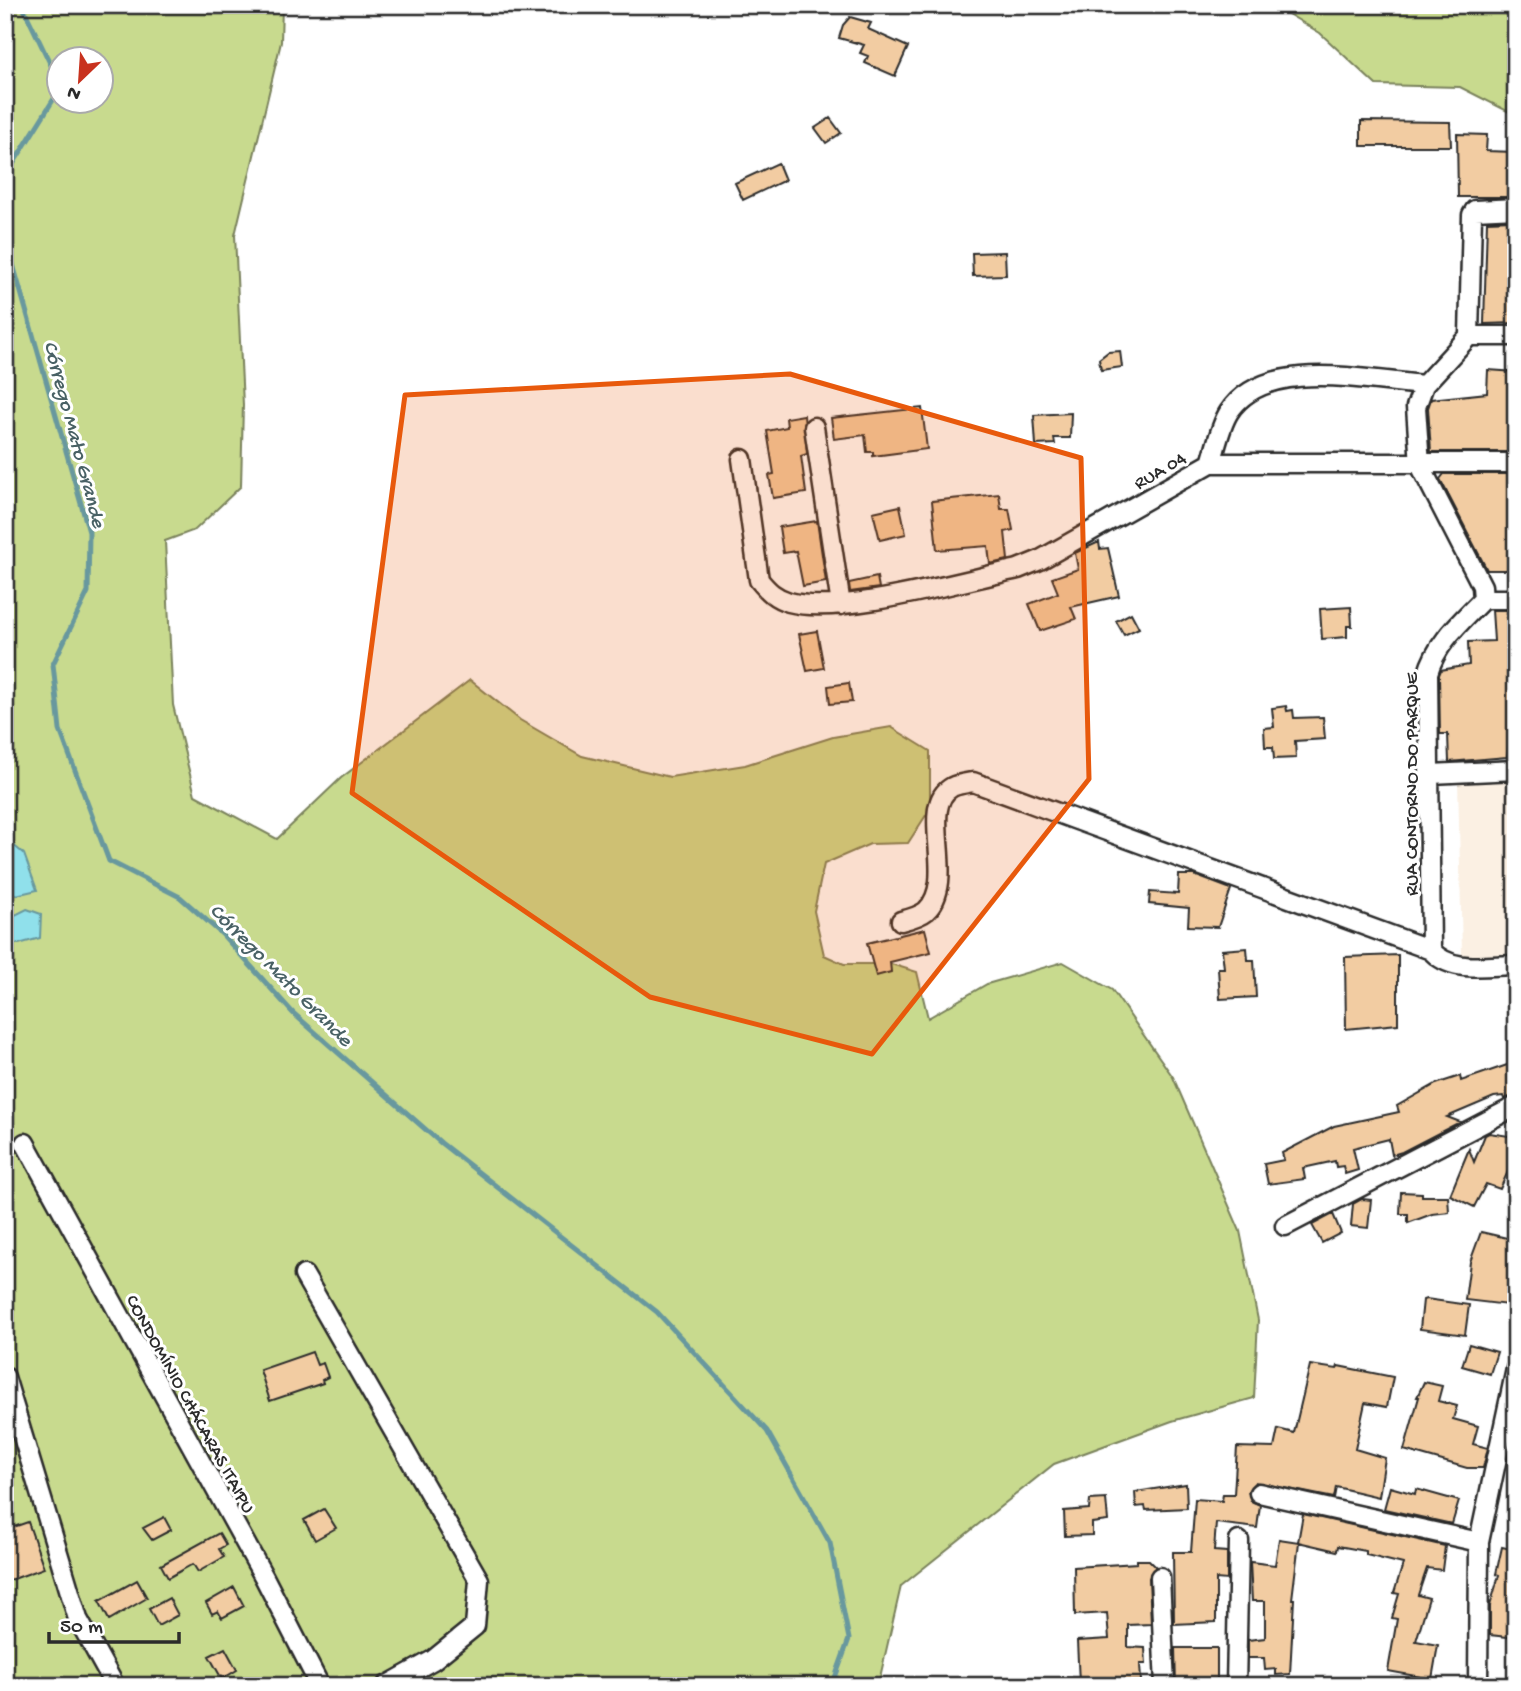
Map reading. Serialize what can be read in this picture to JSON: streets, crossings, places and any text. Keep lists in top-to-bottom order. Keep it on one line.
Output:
{"streets":{"street":["RUA 04","RUA CONTORNO DO PARQUE","CONDOMÍNIO CHÁCARAS ITAIPU"]},"water":["Córrego Mato Grande"],"scale_bar":"50 m","north":"bottom left"}
